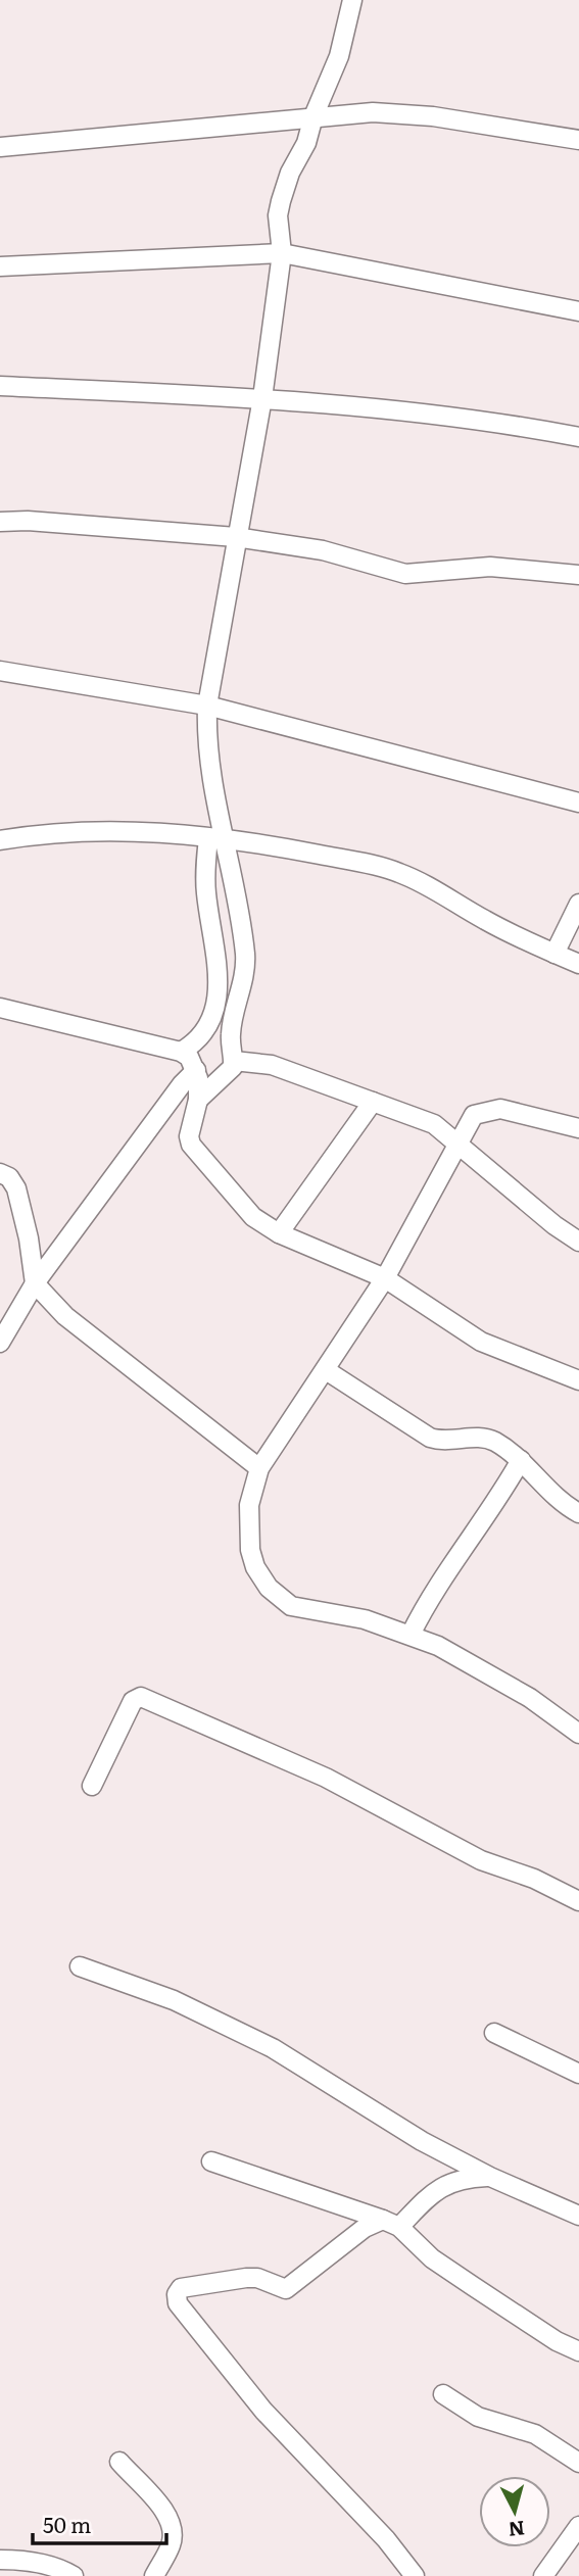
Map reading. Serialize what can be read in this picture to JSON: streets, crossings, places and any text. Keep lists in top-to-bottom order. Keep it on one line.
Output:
{"scale_bar":"50 m","north":"bottom"}
